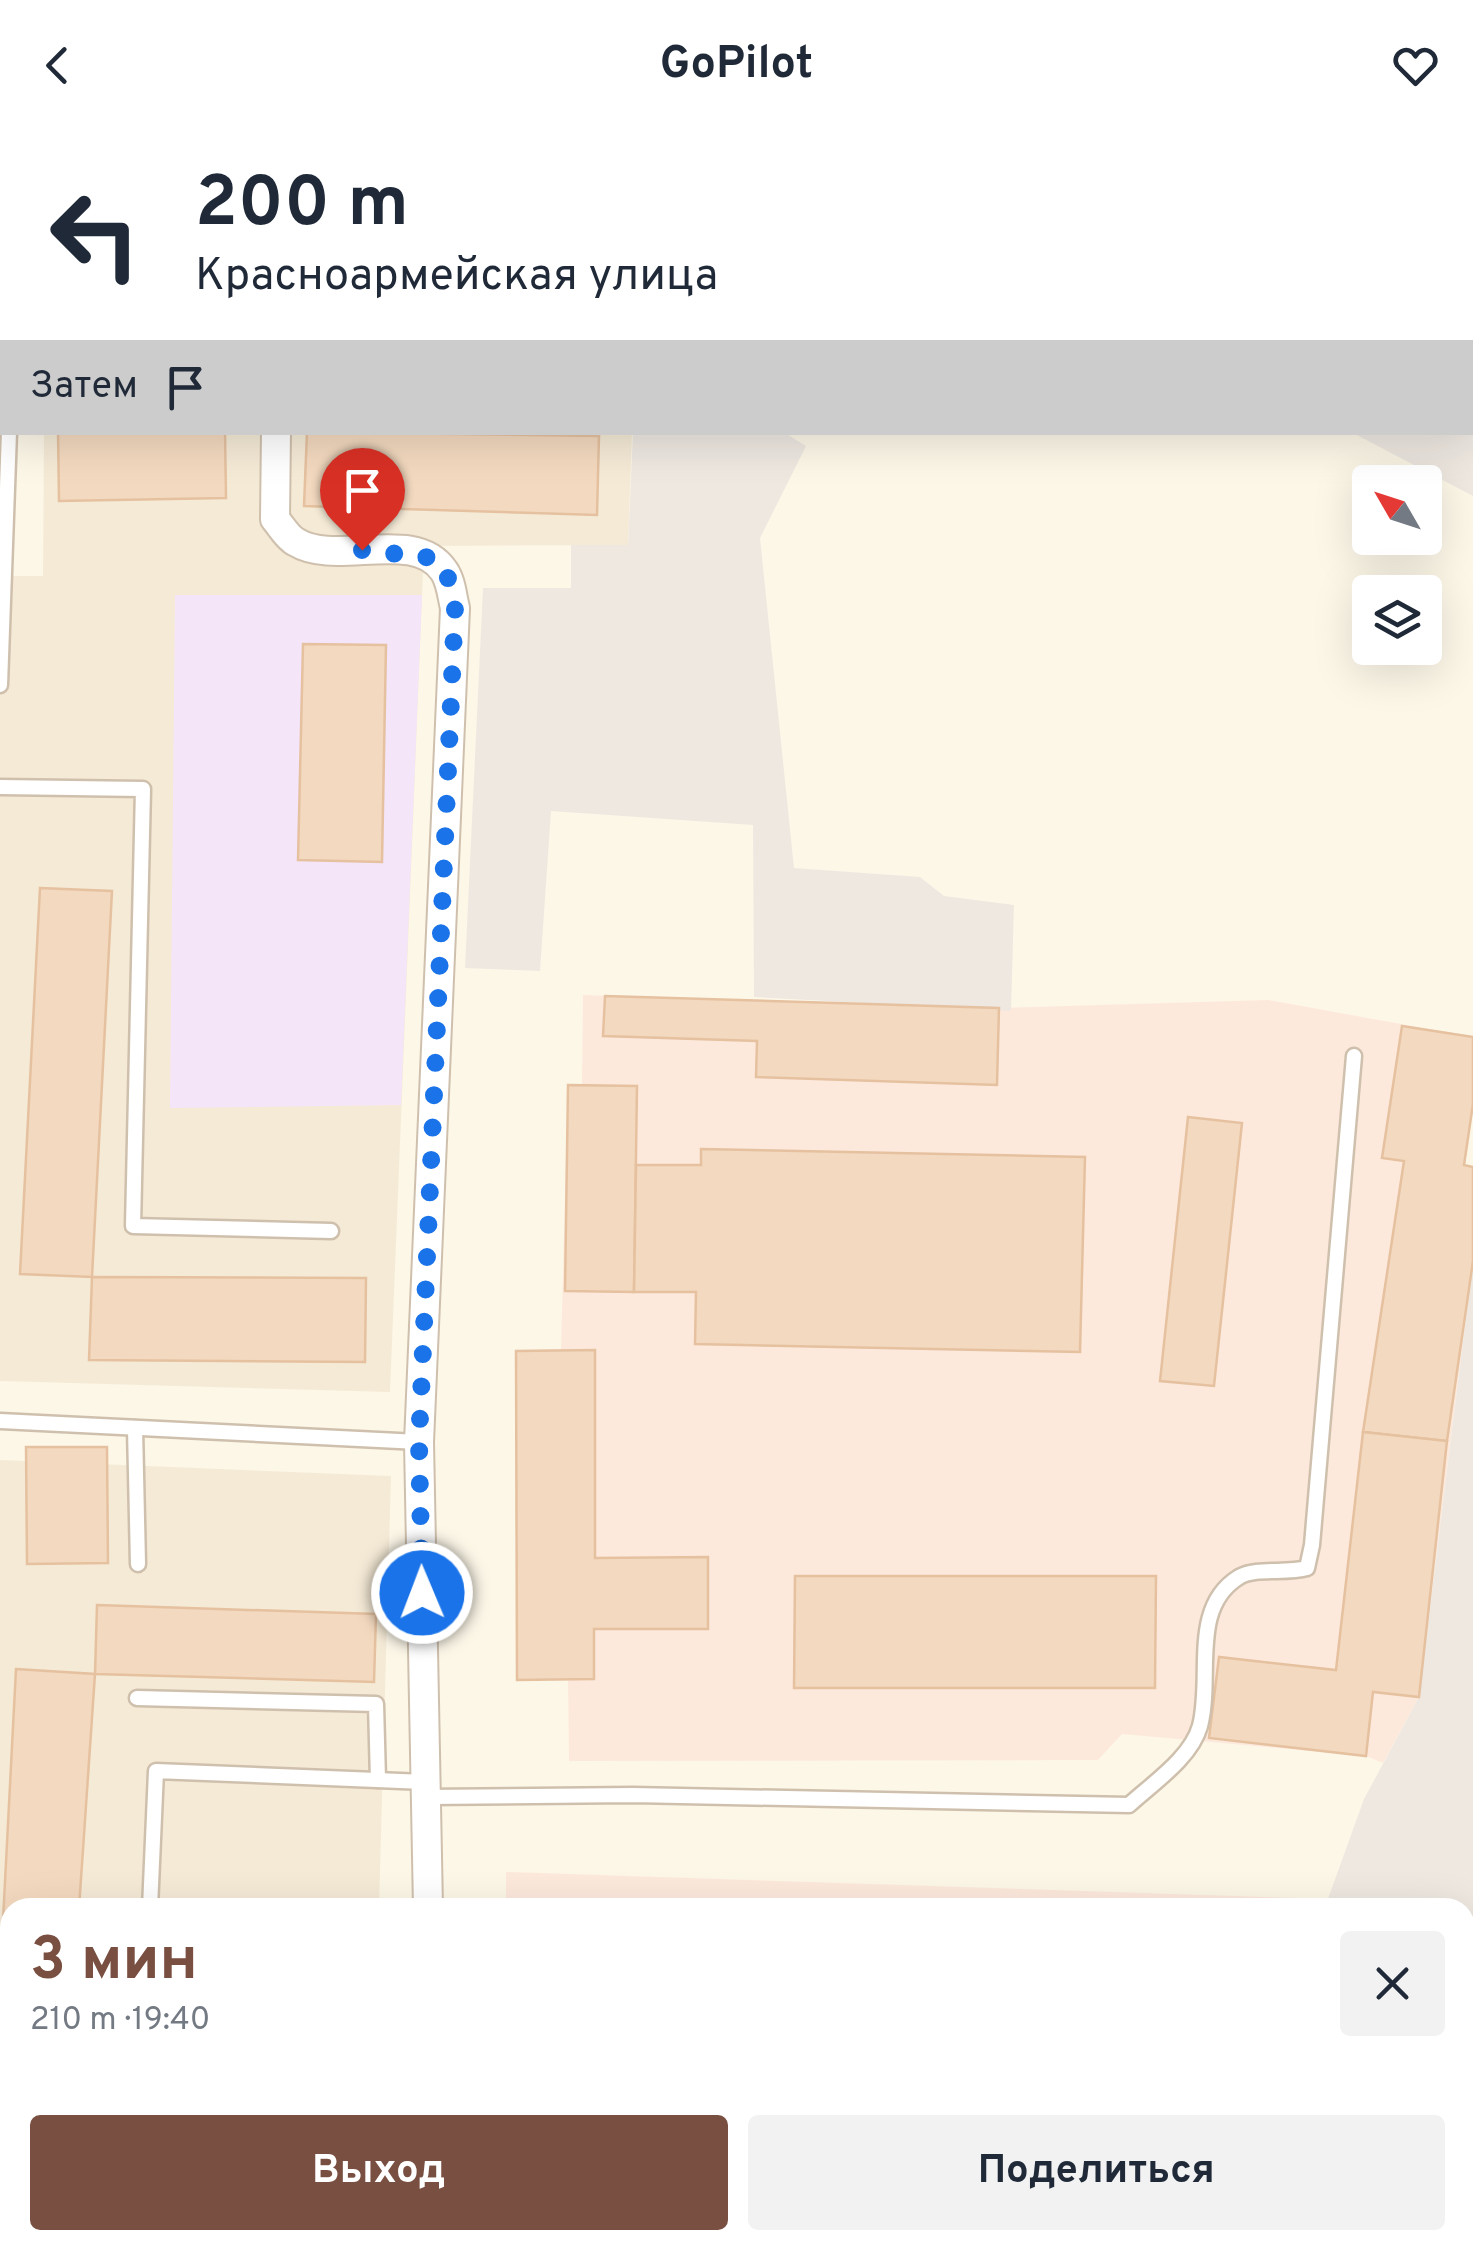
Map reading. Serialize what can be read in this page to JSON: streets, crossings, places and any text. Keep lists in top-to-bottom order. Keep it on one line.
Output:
{"north":"top left","page":{"header":"GoPilot","turn":["200 m","Красноармейская улица"],"then":"Затем","heading":["3 мин","210 m · 19:40"],"buttons":["Выход","Поделиться"]}}
